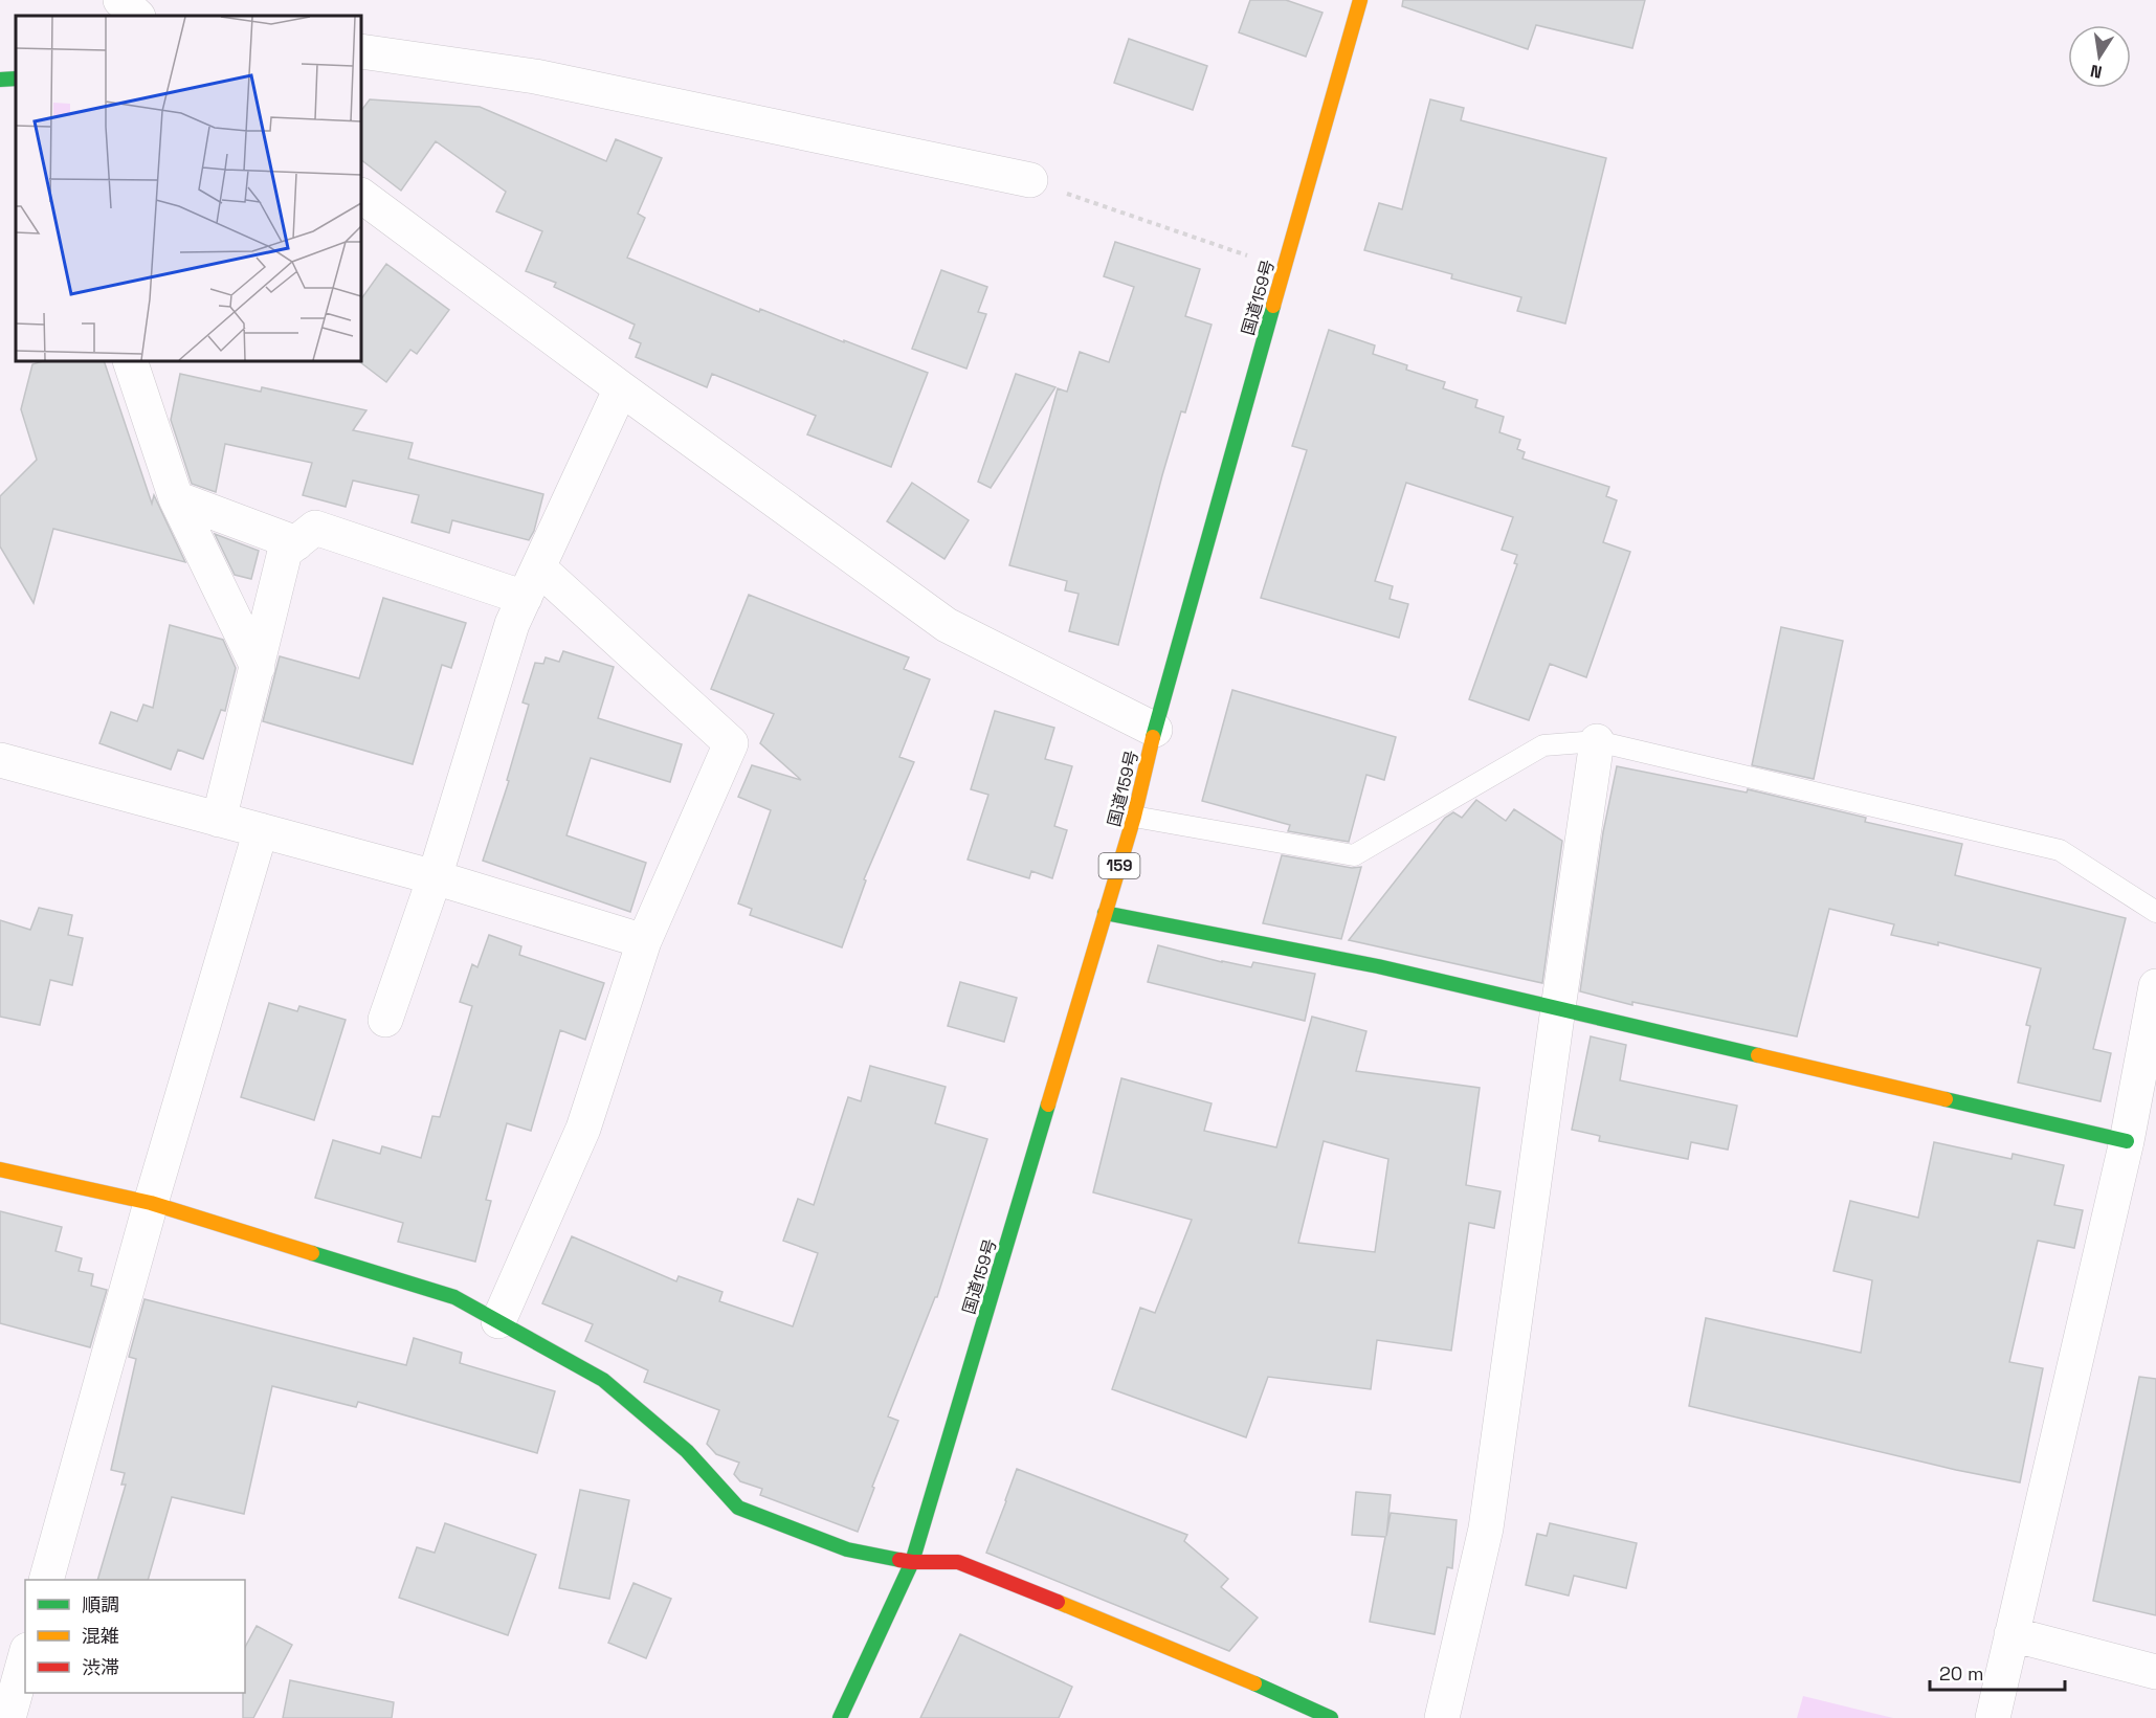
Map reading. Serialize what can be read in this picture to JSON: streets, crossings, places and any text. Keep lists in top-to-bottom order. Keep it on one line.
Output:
{"streets":{"main road":["国道159号","159"]},"legend":["順調","混雑","渋滞"],"scale_bar":"20 m","north":"bottom"}
